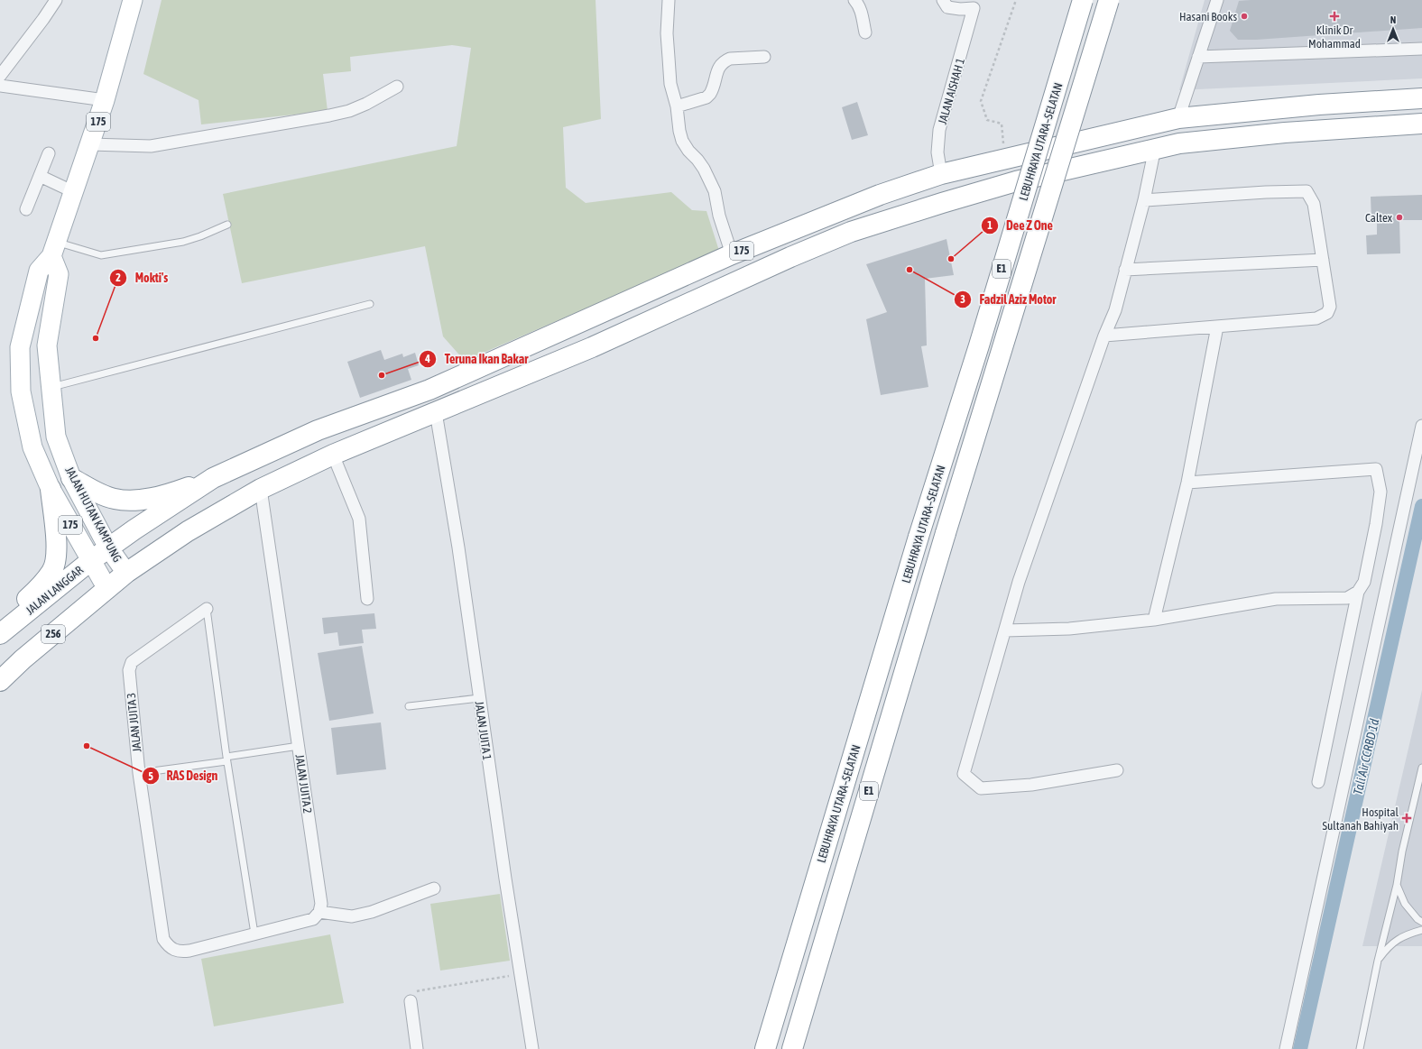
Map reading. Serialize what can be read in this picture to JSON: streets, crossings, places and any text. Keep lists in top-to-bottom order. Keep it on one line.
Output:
{"streets":{"highway":["175","LEBUHRAYA UTARA–SELATAN","E1","JALAN LANGGAR","256"],"main road":["JALAN HUTAN KAMPUNG"],"street":["JALAN AISHAH 1","JALAN JUITA 3","JALAN JUITA 1","JALAN JUITA 2"]},"crossings":[["JALAN AISHAH 1","175"],["175","JALAN HUTAN KAMPUNG"],["175","JALAN LANGGAR"],["175","256"],["175","JALAN JUITA 1"],["175","JALAN JUITA 2"],["JALAN HUTAN KAMPUNG","JALAN LANGGAR"],["JALAN HUTAN KAMPUNG","256"]],"water":["Tali Air CCRBD 1d"],"places":{"other":["Hasani Books","Caltex","Dee Z One","Fadzil Aziz Motor","Mokti's","Teruna Ikan Bakar","RAS Design"],"health":["Klinik Dr Mohammad","Hospital Sultanah Bahiyah"]},"north":"top"}
